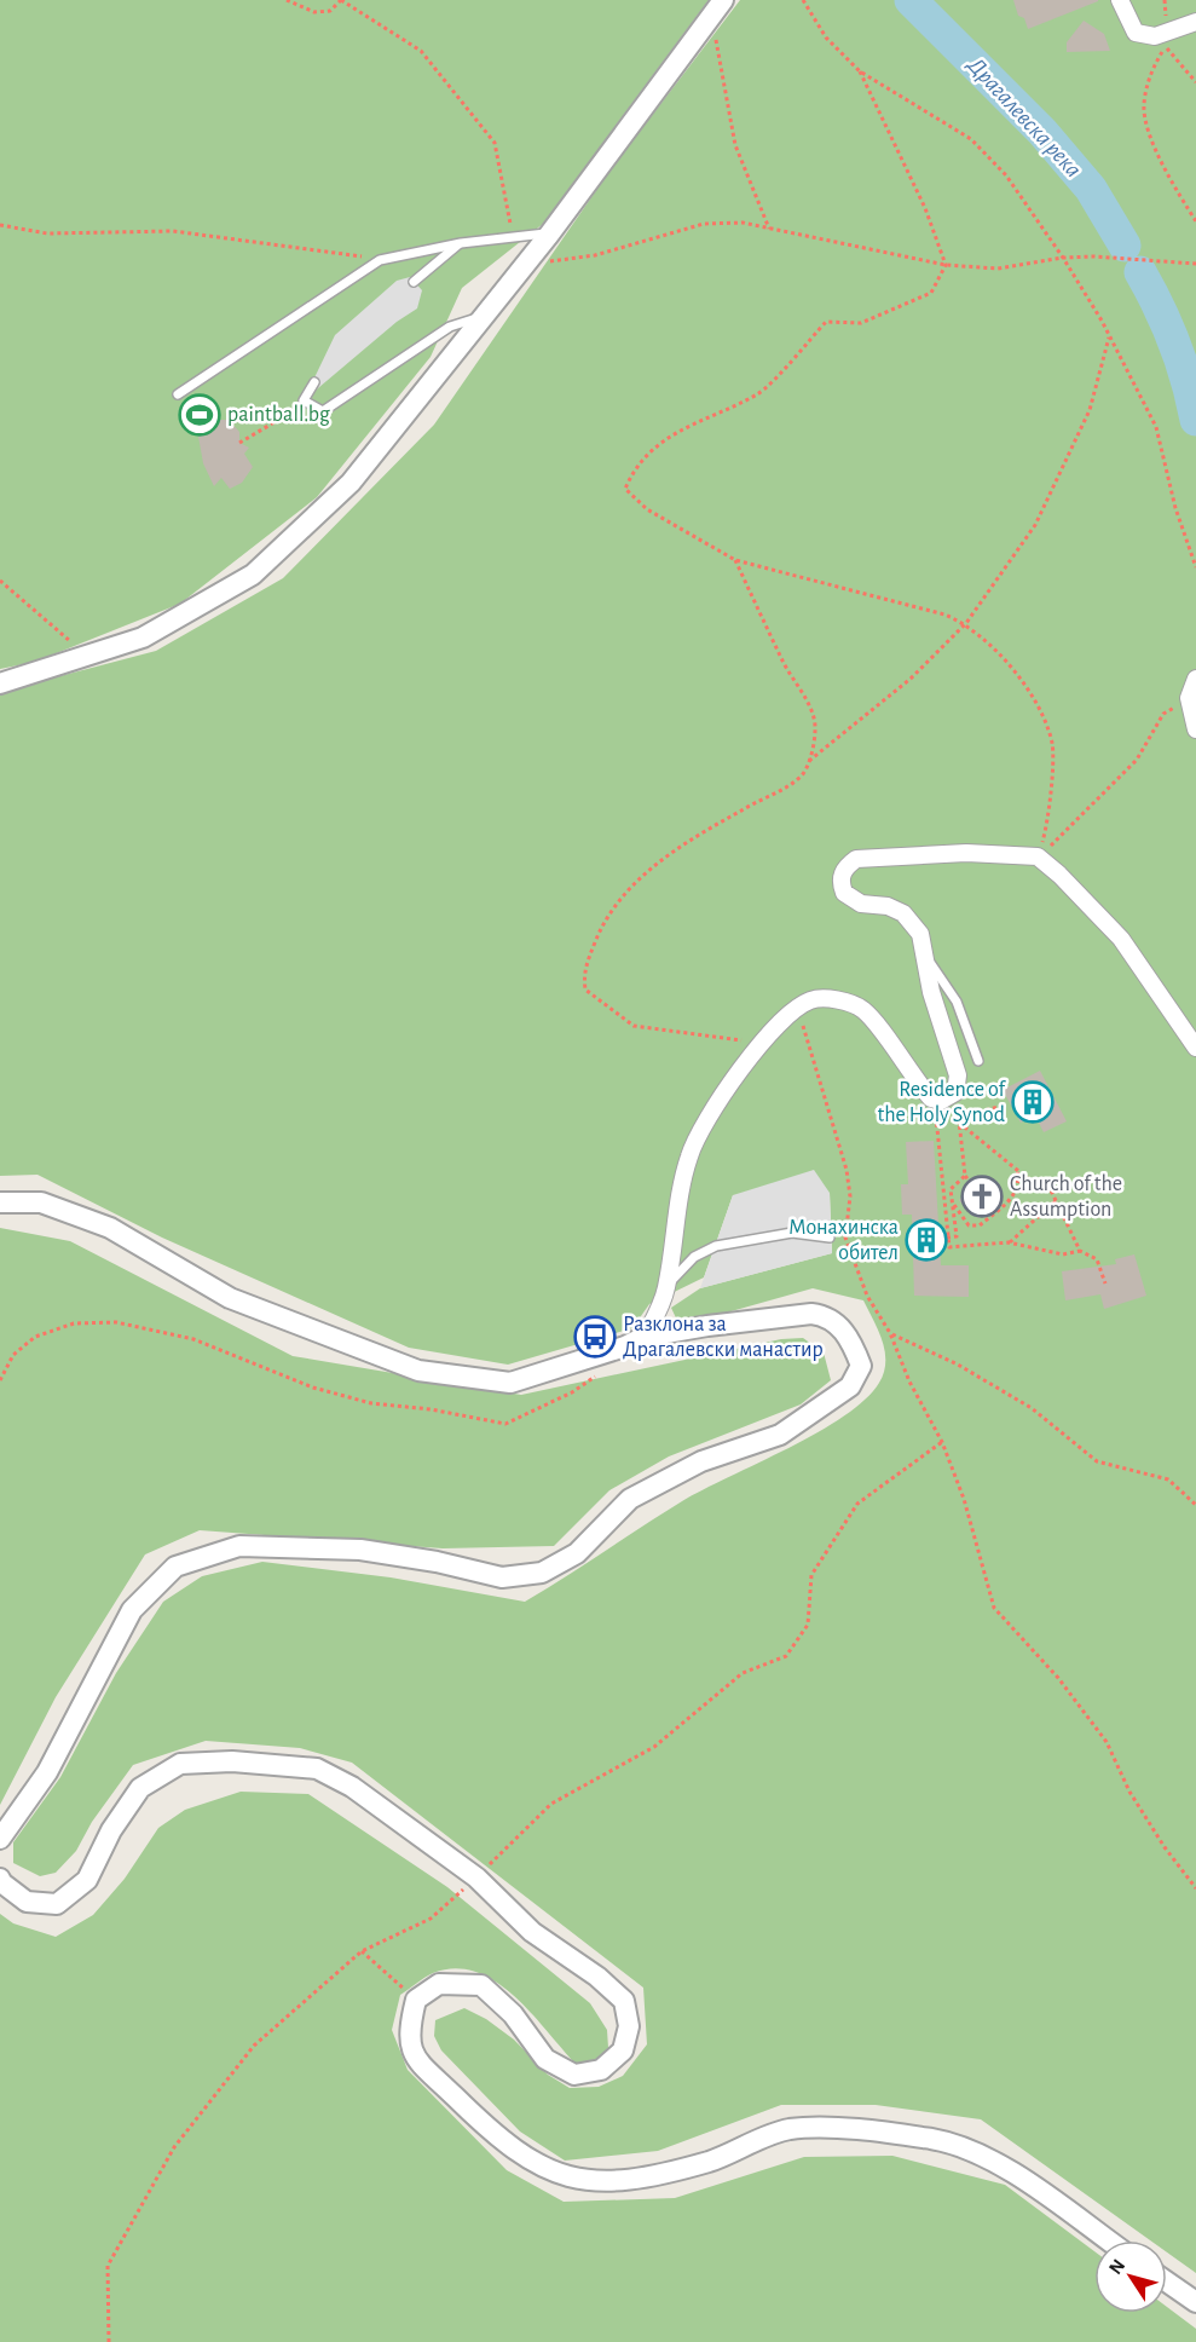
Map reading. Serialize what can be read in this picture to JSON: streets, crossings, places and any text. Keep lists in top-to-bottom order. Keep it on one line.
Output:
{"water":["Драгалевска река"],"places":{"sports":["paintball.bg"],"building":["Residence of the Holy Synod","Монахинска обител"],"church":["Church of the Assumption"],"bus stop":["Разклона за Драгалевски манастир"]},"north":"top left"}
